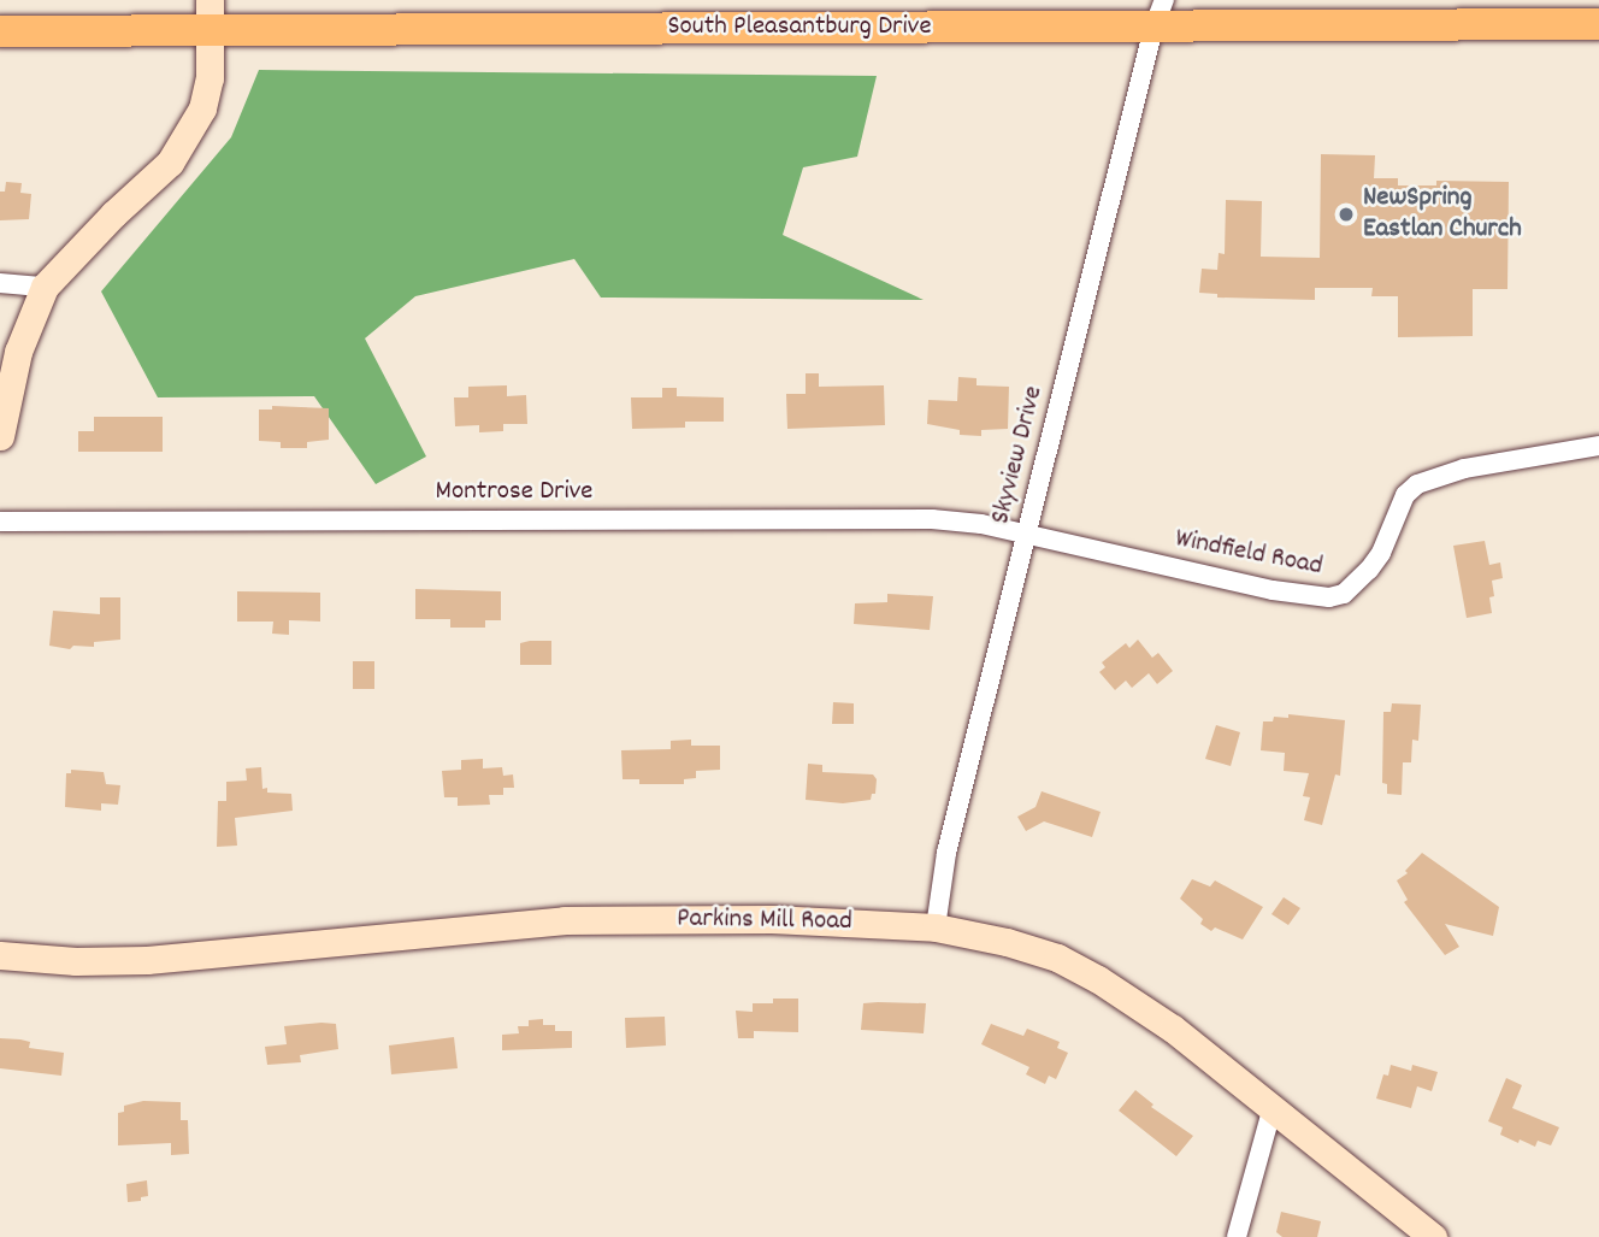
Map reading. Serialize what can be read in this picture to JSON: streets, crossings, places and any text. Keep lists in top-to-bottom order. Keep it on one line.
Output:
{"streets":{"main road":["South Pleasantburg Drive"],"street":["Skyview Drive","Montrose Drive","Windfield Road","Parkins Mill Road"]},"crossings":[["South Pleasantburg Drive","Skyview Drive"],["Skyview Drive","Montrose Drive"],["Skyview Drive","Windfield Road"],["Skyview Drive","Parkins Mill Road"],["Montrose Drive","Windfield Road"]],"places":["NewSpring Eastlan Church"]}
